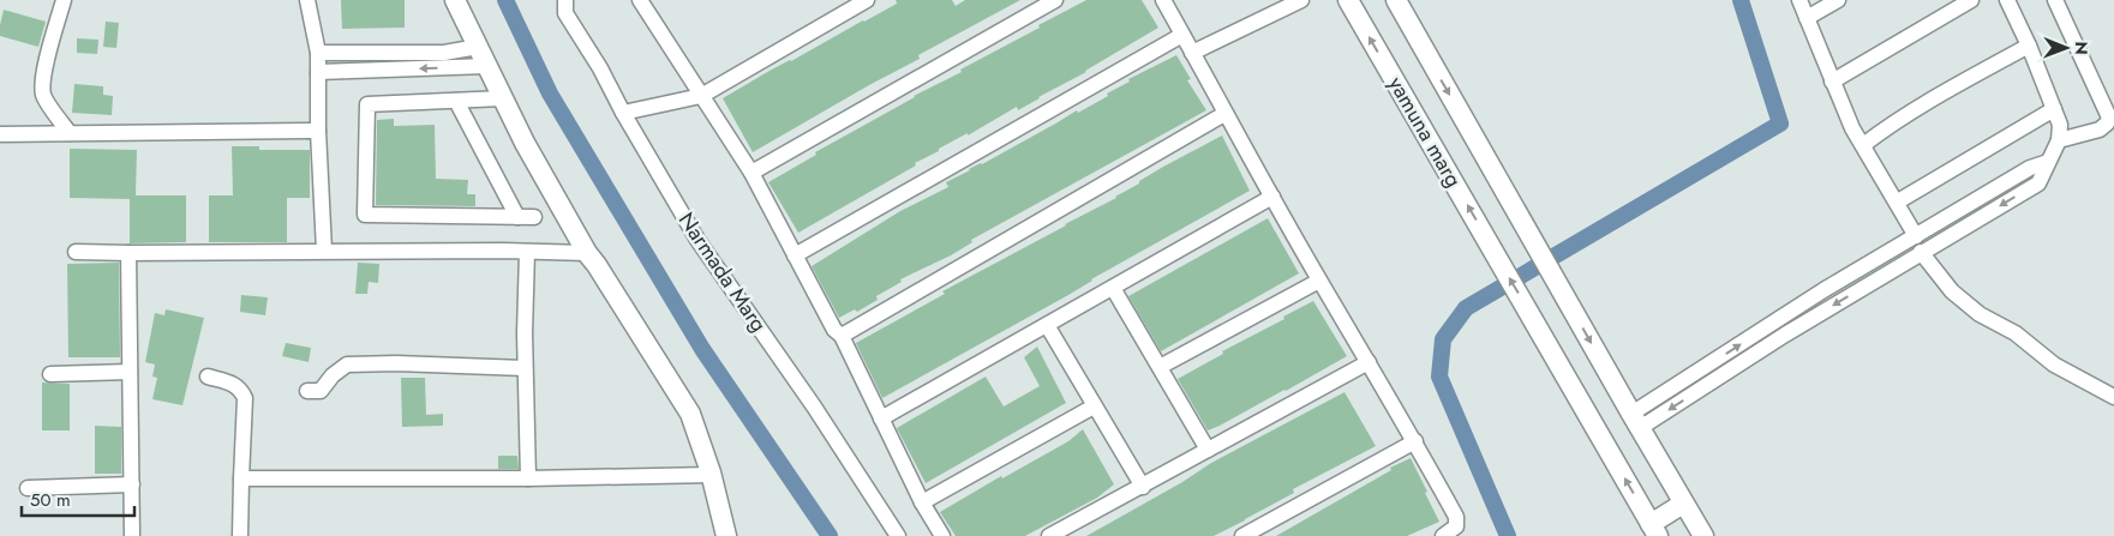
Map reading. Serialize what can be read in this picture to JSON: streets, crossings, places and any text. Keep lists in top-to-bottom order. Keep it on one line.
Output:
{"streets":{"street":["yamuna marg","Narmada Marg"]},"scale_bar":"50 m","north":"right"}
